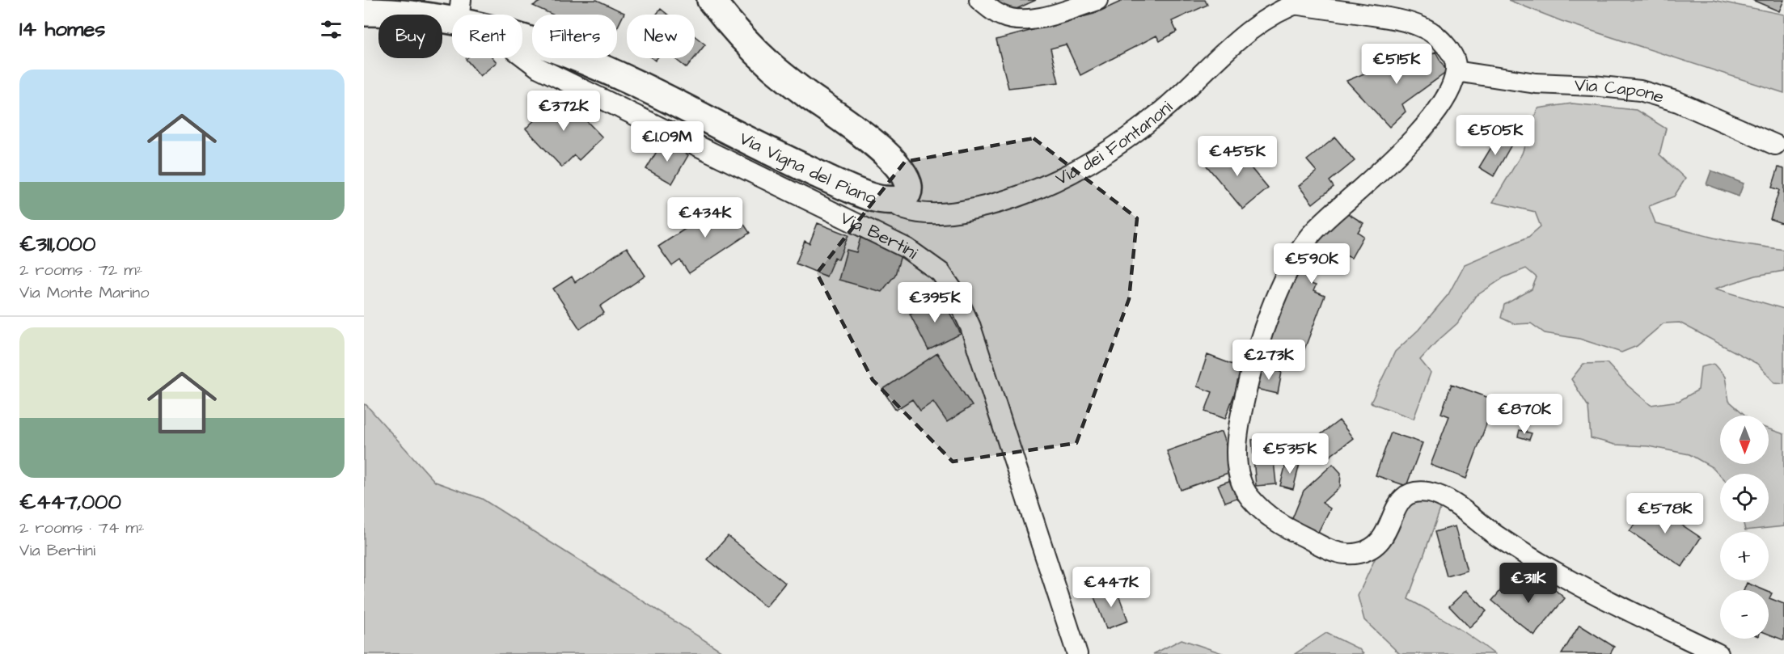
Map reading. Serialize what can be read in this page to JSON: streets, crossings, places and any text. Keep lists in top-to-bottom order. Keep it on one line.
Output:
{"streets":{"main road":["Via Vigna del Piano"],"street":["Via Capone","Via dei Fontanoni","Via Bertini"]},"crossings":[["Via dei Fontanoni","Via Vigna del Piano"]],"north":"bottom","page":{"heading":"14 homes","chip":["Buy","Rent","Filters","New"],"price":["€515K","€372K","€505K","€1.09M","€455K","€434K","€590K","€395K","€273K","€870K","€535K","€578K","€311K","€447K"],"list":[{"name":"€311,000","note":"2 rooms · 72 m² · Via Monte Marino"},{"name":"€447,000","note":"2 rooms · 74 m² · Via Bertini"}],"map_buttons":["+","−"]}}
